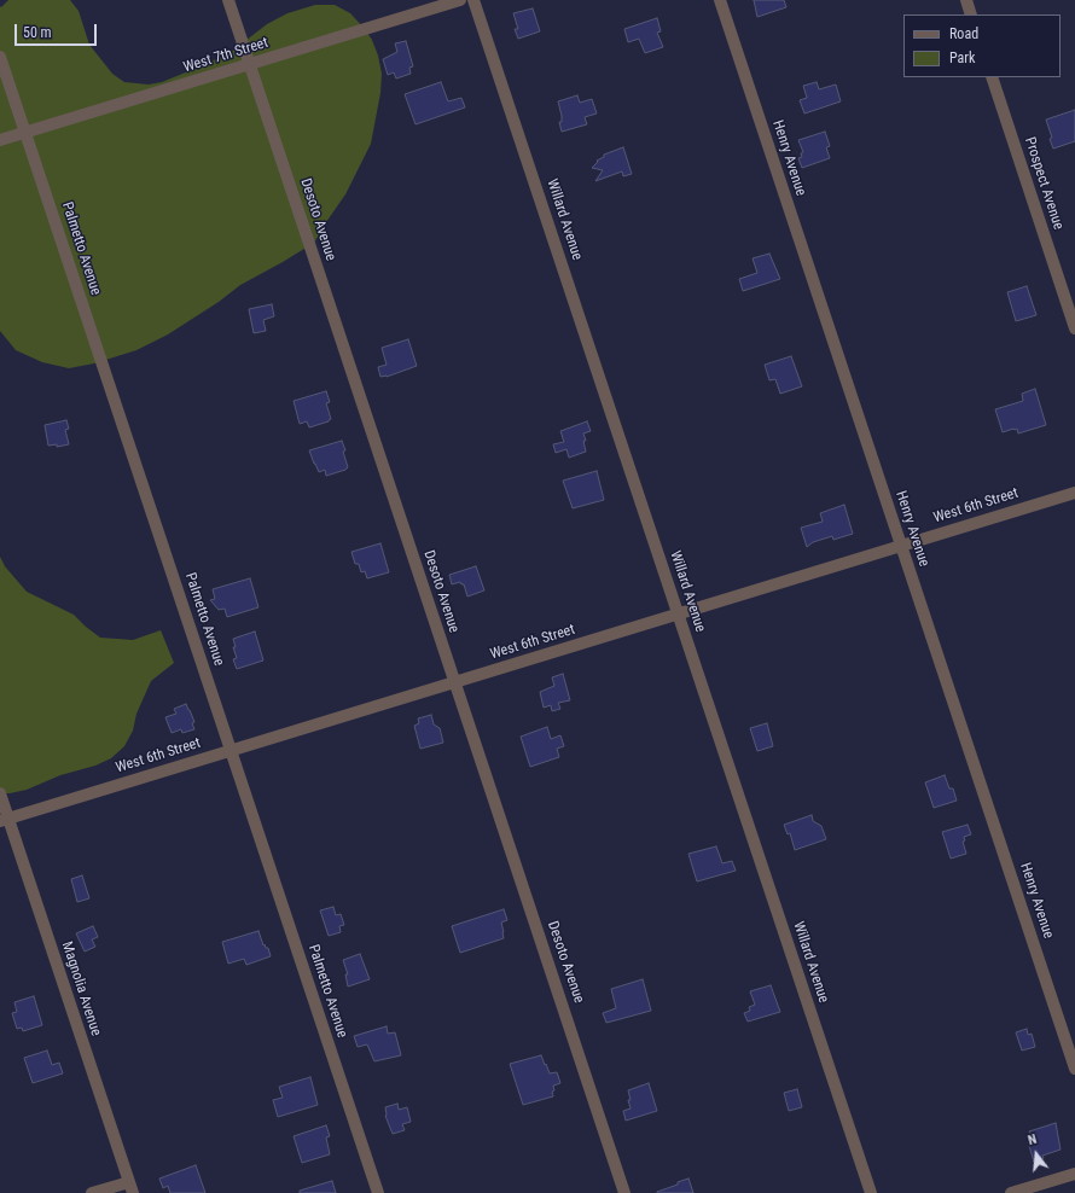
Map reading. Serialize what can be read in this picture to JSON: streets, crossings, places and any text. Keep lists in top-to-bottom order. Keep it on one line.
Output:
{"streets":{"street":["West 7th Street","Henry Avenue","Prospect Avenue","Desoto Avenue","Willard Avenue","Palmetto Avenue","West 6th Street","Magnolia Avenue"]},"crossings":[["West 7th Street","Desoto Avenue"],["West 7th Street","Palmetto Avenue"],["Henry Avenue","West 6th Street"],["Desoto Avenue","West 6th Street"],["Willard Avenue","West 6th Street"],["Palmetto Avenue","West 6th Street"],["West 6th Street","Magnolia Avenue"]],"legend":["Road","Park"],"scale_bar":"50 m","north":"top"}
